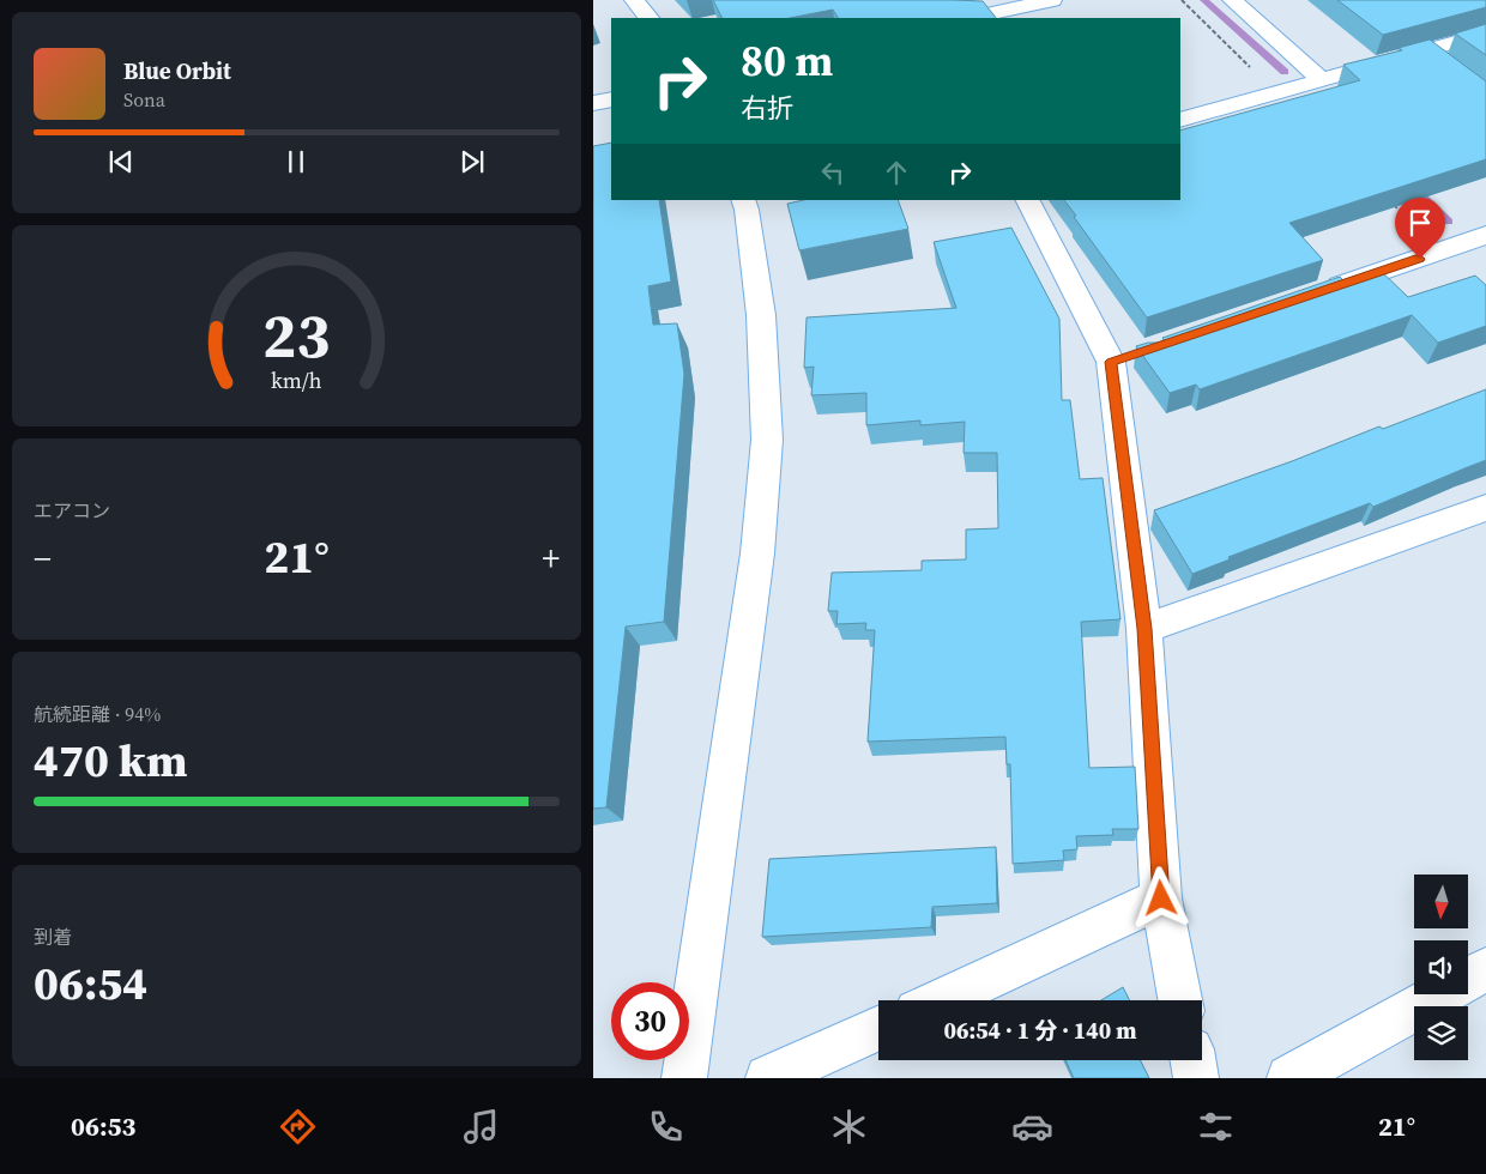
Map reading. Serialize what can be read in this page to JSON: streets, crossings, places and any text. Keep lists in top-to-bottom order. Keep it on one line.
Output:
{"north":"bottom","page":{"turn":["80 m","右折"],"song":["Blue Orbit","Sona"],"tile":["エアコン",["航続距離 · 94%","470 km"],["到着","06:54"]],"heat":["−","21°","+"],"limit":"30","trip":"06:54 · 1 分 · 140 m","tabs":["06:53","21°"],"gauge":["23","km/h"]}}
